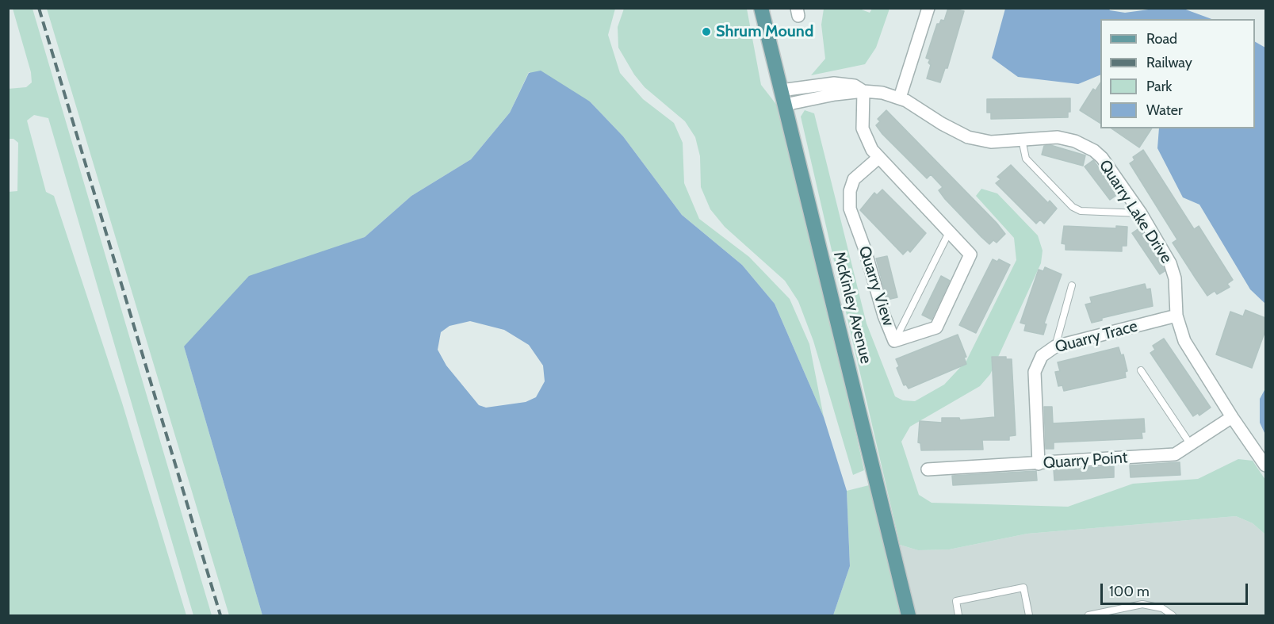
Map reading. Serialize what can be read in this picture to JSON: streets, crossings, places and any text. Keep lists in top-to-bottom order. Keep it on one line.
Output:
{"streets":{"main road":["McKinley Avenue"],"street":["Quarry Lake Drive","Quarry View","Quarry Trace","Quarry Point"]},"crossings":[["Quarry Lake Drive","Quarry View"],["Quarry Lake Drive","McKinley Avenue"],["Quarry Lake Drive","Quarry Trace"],["Quarry Lake Drive","Quarry Point"],["Quarry Trace","Quarry Point"]],"places":["Shrum Mound"],"legend":["Road","Railway","Park","Water"],"scale_bar":"100 m"}
